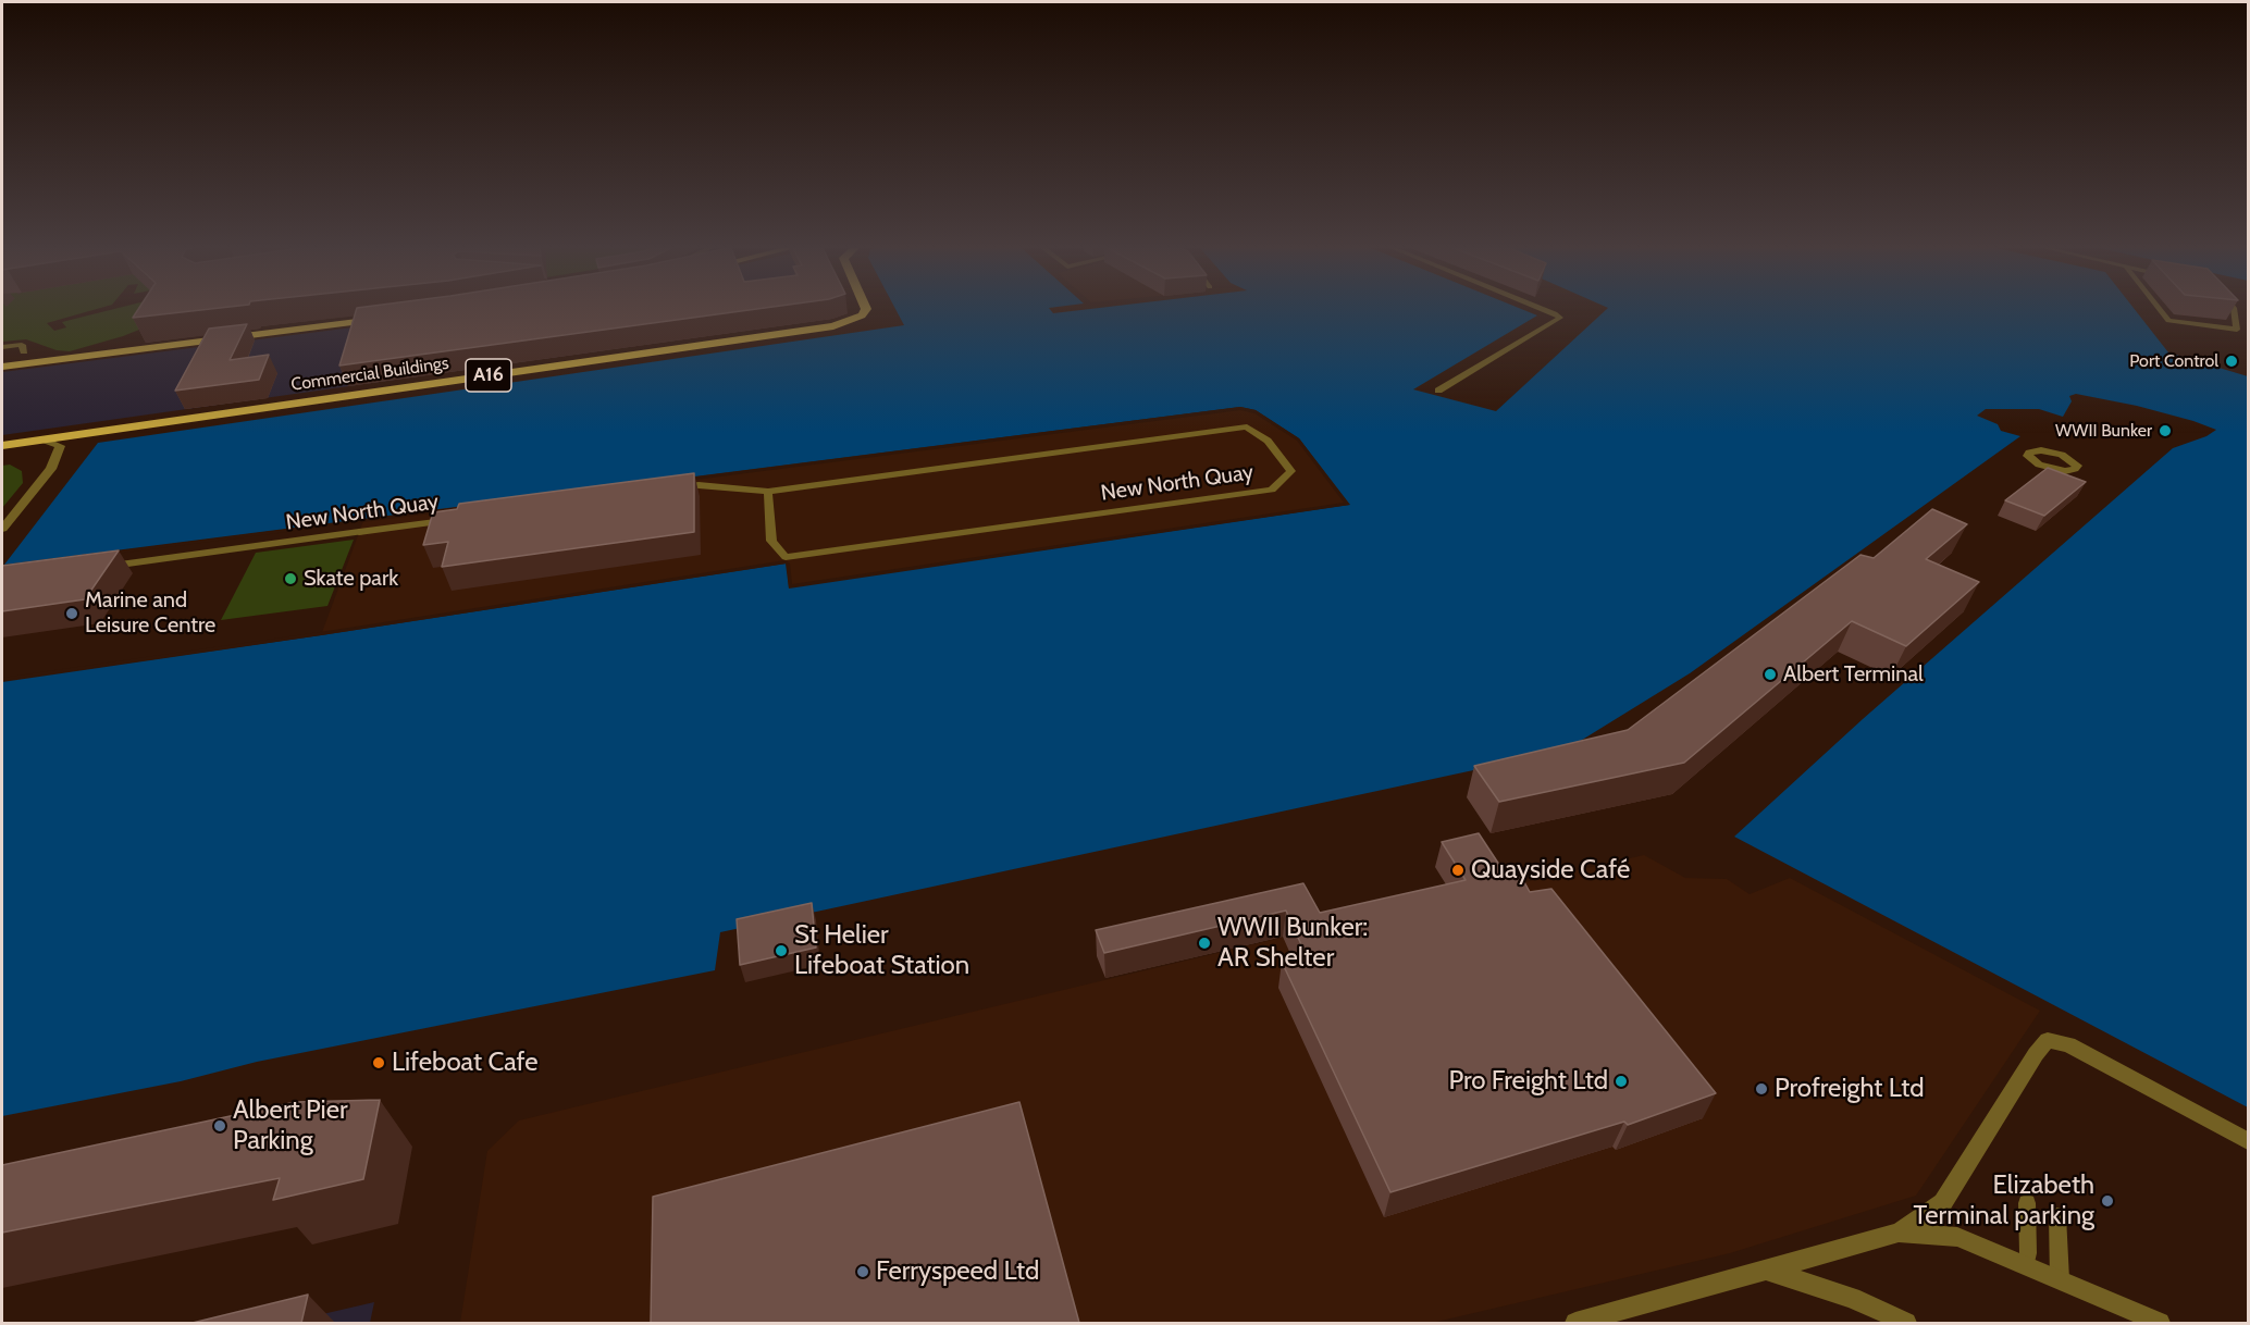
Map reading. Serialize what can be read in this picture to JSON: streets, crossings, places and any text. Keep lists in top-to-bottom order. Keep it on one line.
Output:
{"streets":{"main road":["Commercial Buildings","A16"],"street":["New North Quay"]},"places":["Port Control","WWII Bunker","Skate park","Marine and Leisure Centre","Albert Terminal","Quayside Café","WWII Bunker: AR Shelter","St Helier Lifeboat Station","Lifeboat Cafe","Pro Freight Ltd","Profreight Ltd","Albert Pier Parking","Elizabeth Terminal parking","Ferryspeed Ltd"]}
